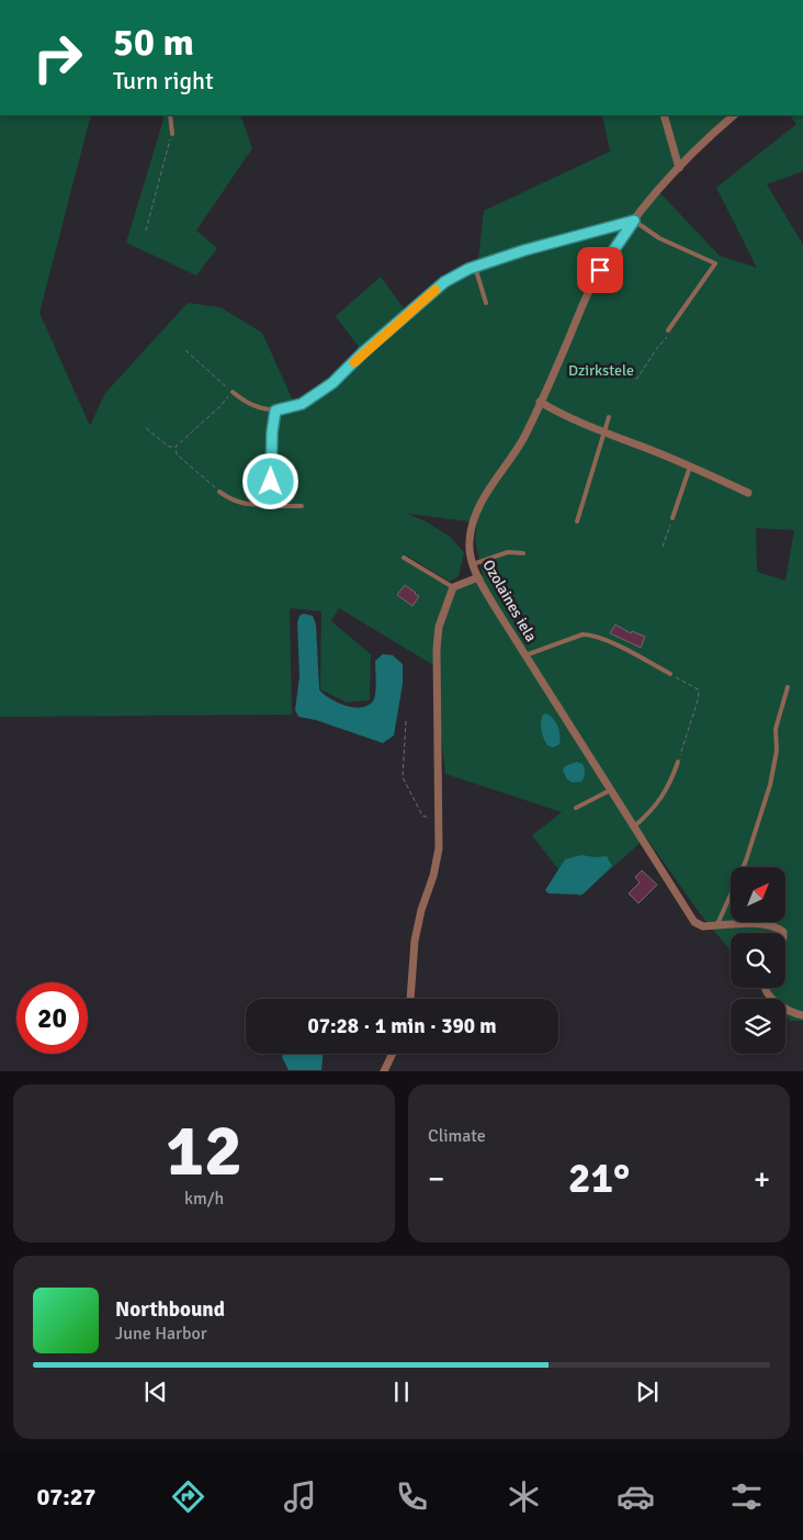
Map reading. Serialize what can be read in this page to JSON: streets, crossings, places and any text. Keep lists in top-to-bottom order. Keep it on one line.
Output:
{"streets":{"street":["Ozolaines iela"]},"parks":["Dzirkstele"],"north":"top right","page":{"turn":["50 m","Turn right"],"limit":"20","trip":"07:28 · 1 min · 390 m","tile":[["12","km/h"],"Climate"],"heat":["−","21°","+"],"song":["Northbound","June Harbor"],"tabs":"07:27"}}
